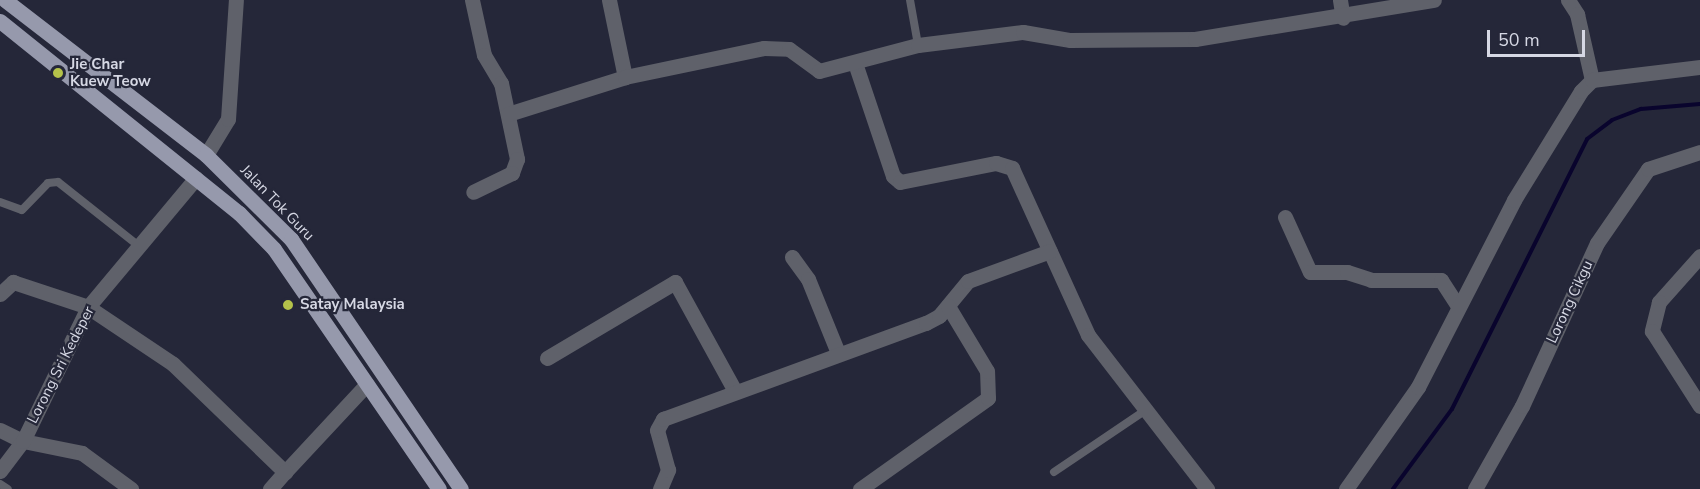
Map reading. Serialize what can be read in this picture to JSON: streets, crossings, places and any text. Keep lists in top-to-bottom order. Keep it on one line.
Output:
{"streets":{"main road":["Jalan Tok Guru"],"street":["Lorong Cikgu","Lorong Sri Kedeper"]},"places":["Jie Char Kuew Teow","Satay Malaysia"],"scale_bar":"50 m"}
